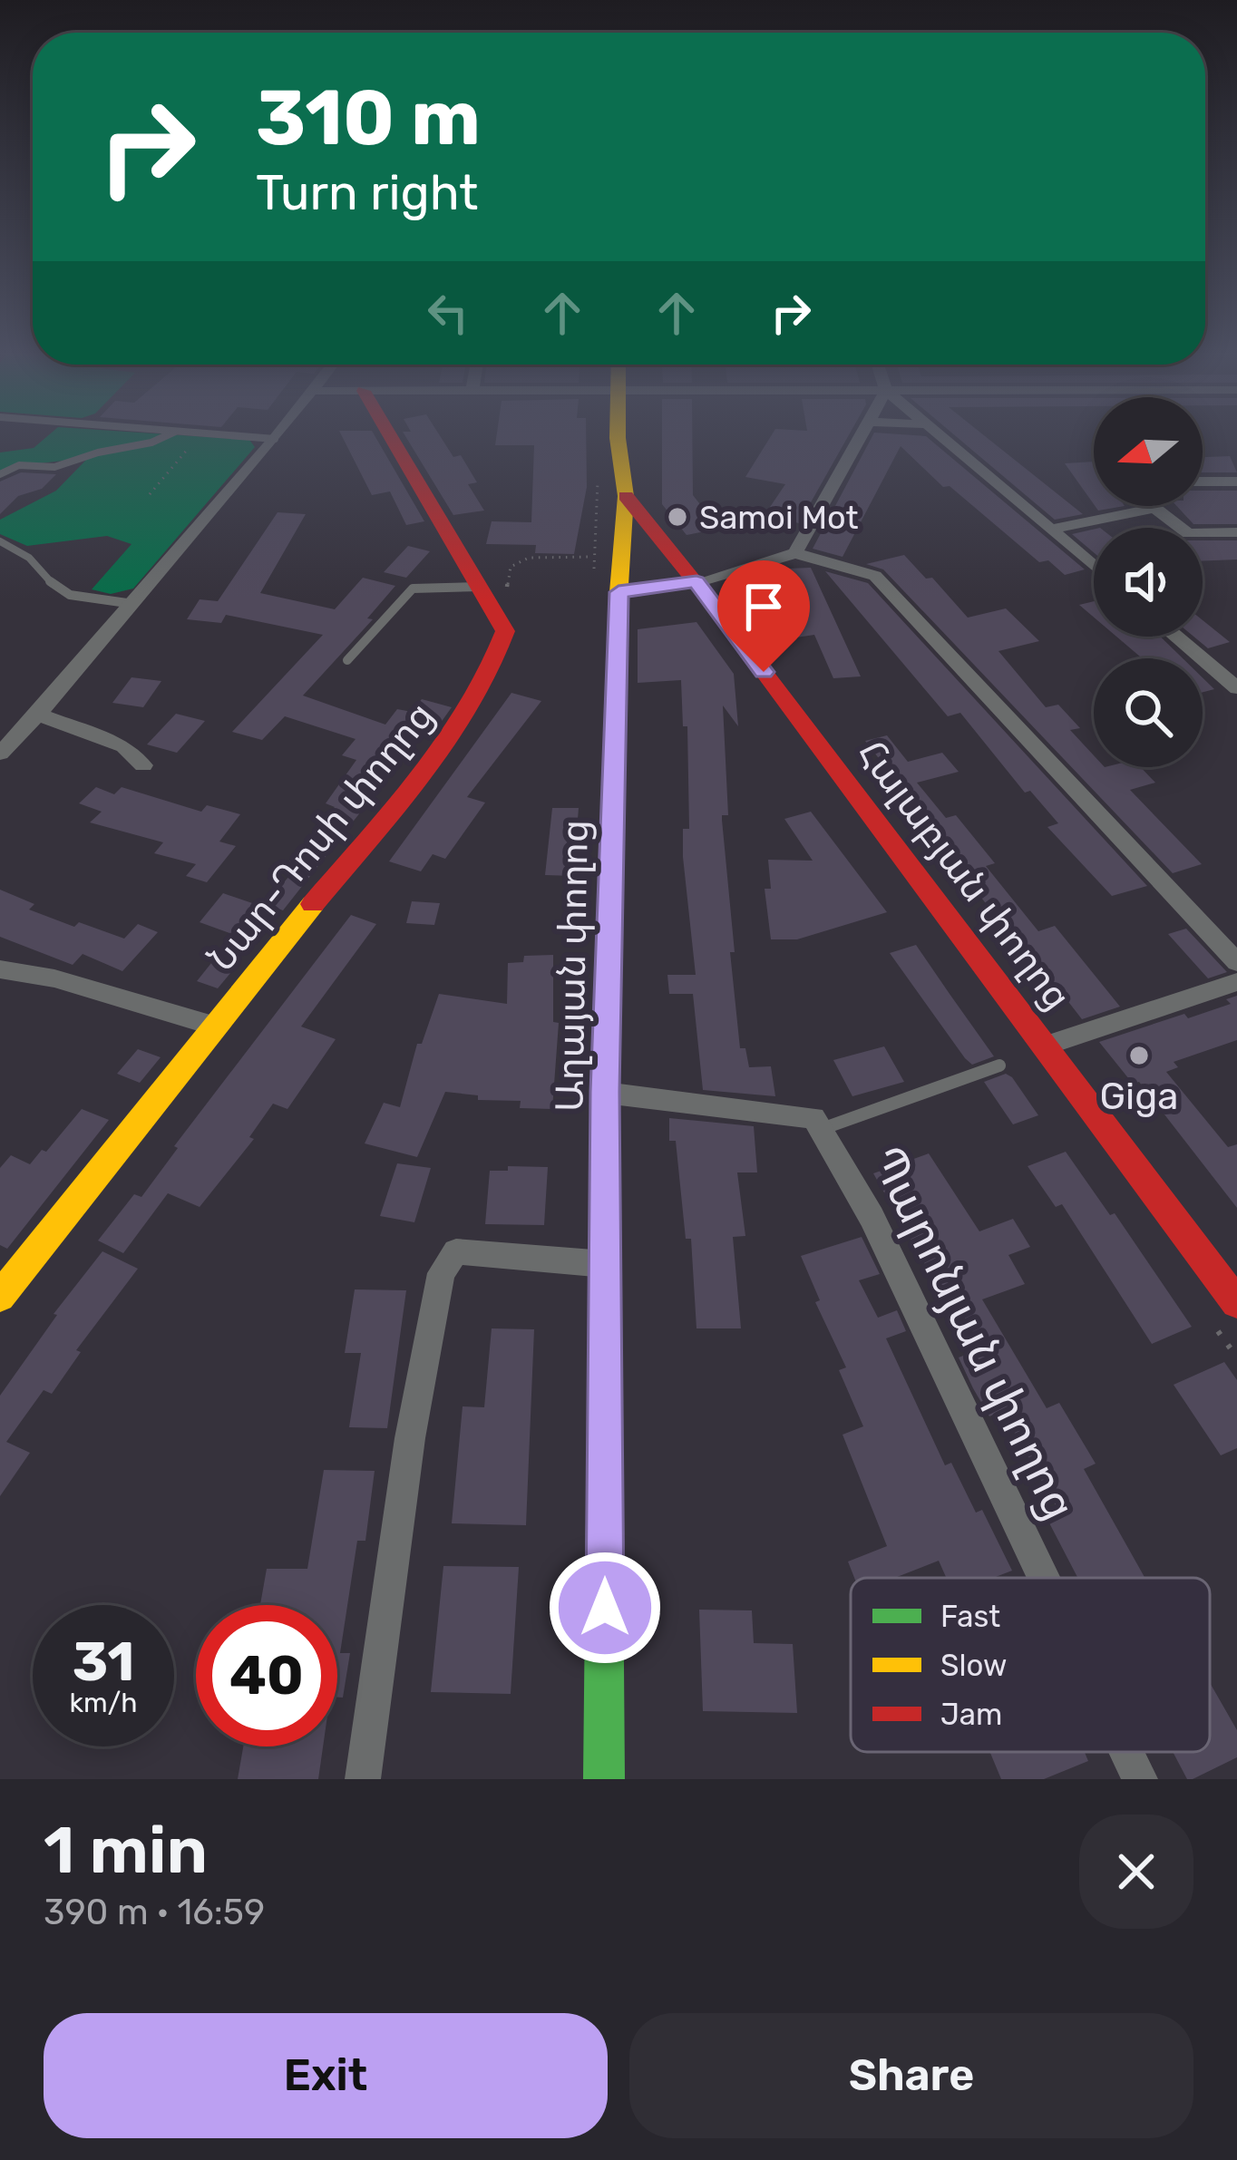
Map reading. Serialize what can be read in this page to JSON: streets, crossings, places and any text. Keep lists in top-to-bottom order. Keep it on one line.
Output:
{"streets":{"street":["Նար-Դոսի փողոց","Հալաբյան փողոց","Աղայան փողոց","Պարոնյան փողոց"]},"crossings":[["Հալաբյան փողոց","Աղայան փողոց"],["Աղայան փողոց","Պարոնյան փողոց"]],"places":["Samoi Mot","Giga"],"legend":["Fast","Slow","Jam"],"north":"left","page":{"turn":["310 m","Turn right"],"speed":"31 km/h","limit":"40","heading":["1 min","390 m · 16:59"],"buttons":["Exit","Share"]}}
